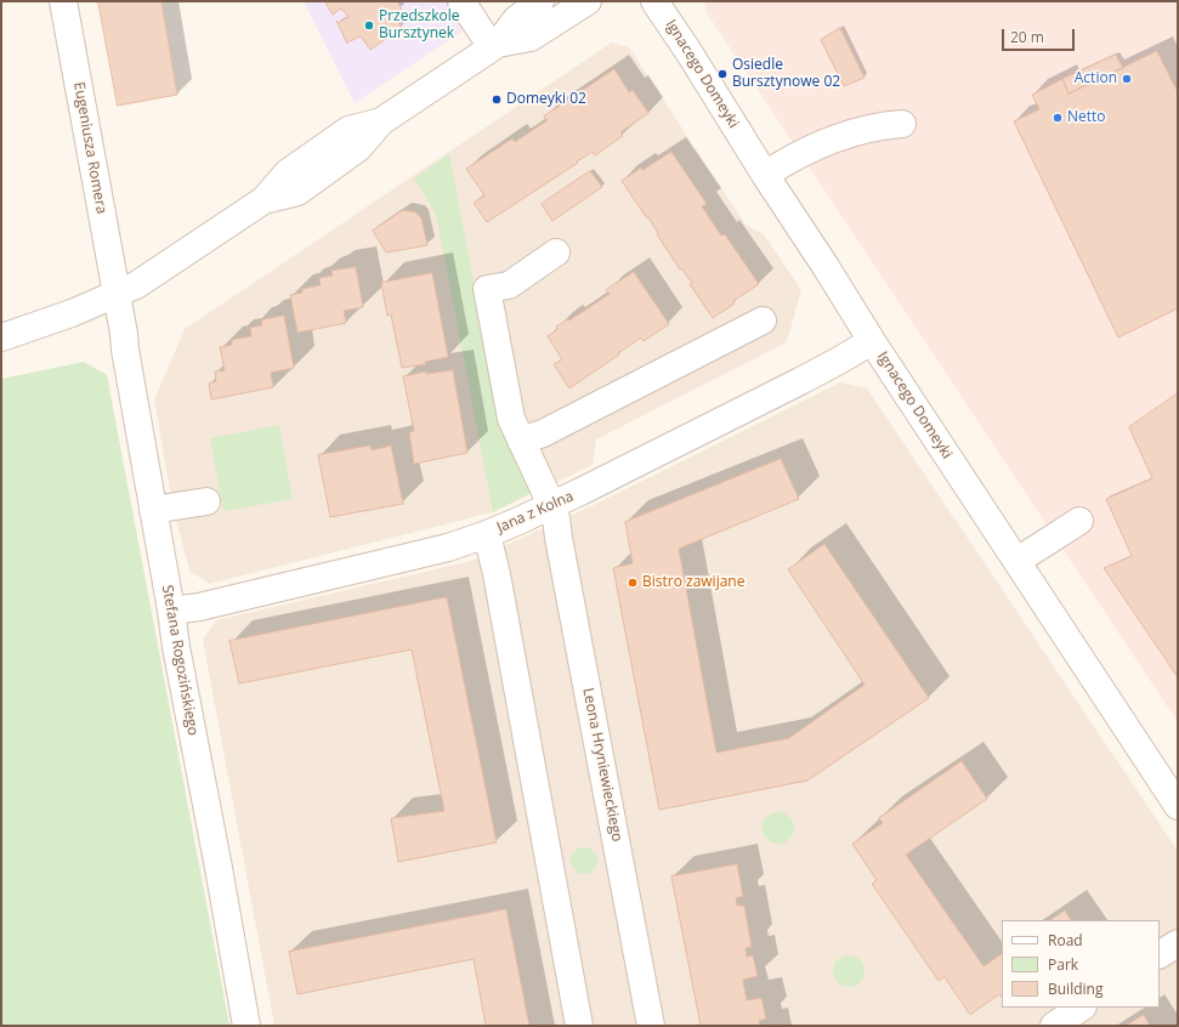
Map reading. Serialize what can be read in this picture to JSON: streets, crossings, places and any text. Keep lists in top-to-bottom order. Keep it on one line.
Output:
{"streets":{"street":["Ignacego Domeyki","Eugeniusza Romera","Jana z Kolna","Stefana Rogozińskiego","Leona Hryniewieckiego"]},"crossings":[["Ignacego Domeyki","Jana z Kolna"],["Eugeniusza Romera","Stefana Rogozińskiego"],["Jana z Kolna","Stefana Rogozińskiego"],["Jana z Kolna","Leona Hryniewieckiego"]],"places":["Przedszkole Bursztynek","Osiedle Bursztynowe 02","Action","Domeyki 02","Netto","Bistro zawijane"],"legend":["Road","Park","Building"],"scale_bar":"20 m"}
